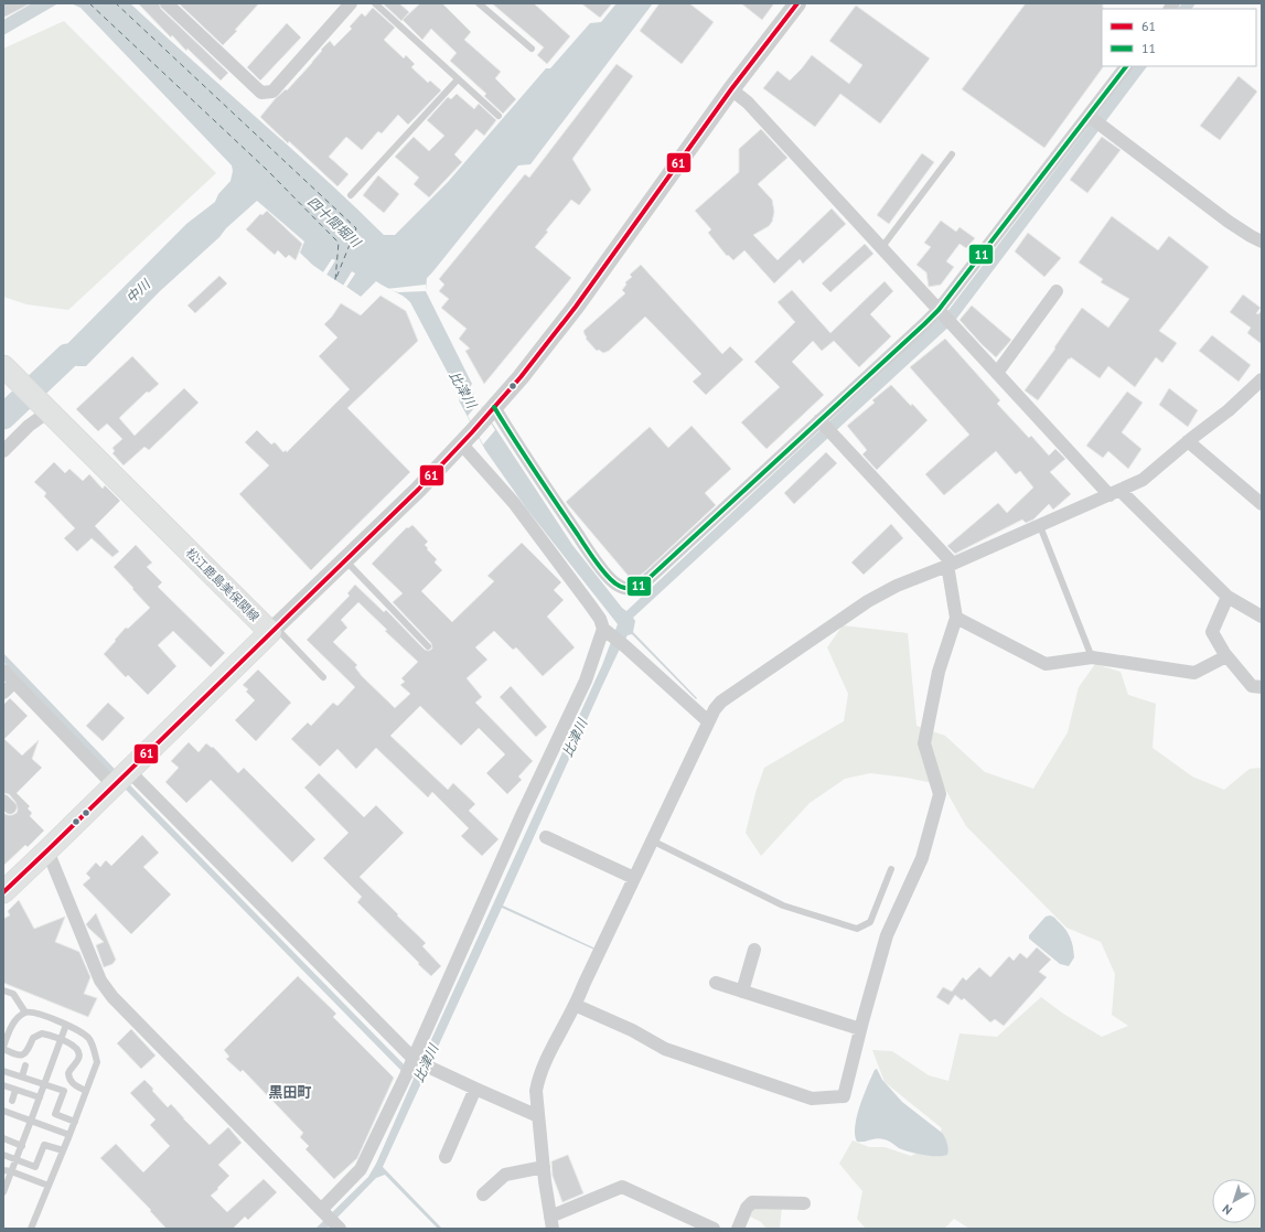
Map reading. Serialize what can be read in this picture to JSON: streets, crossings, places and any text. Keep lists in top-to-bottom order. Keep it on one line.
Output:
{"streets":{"main road":["松江鹿島美保関線"]},"districts":["黒田町"],"water":["四十間堀川","中川","比津川"],"lines":["transit line 61","transit line 11"],"legend":["61","11"],"north":"bottom left"}
